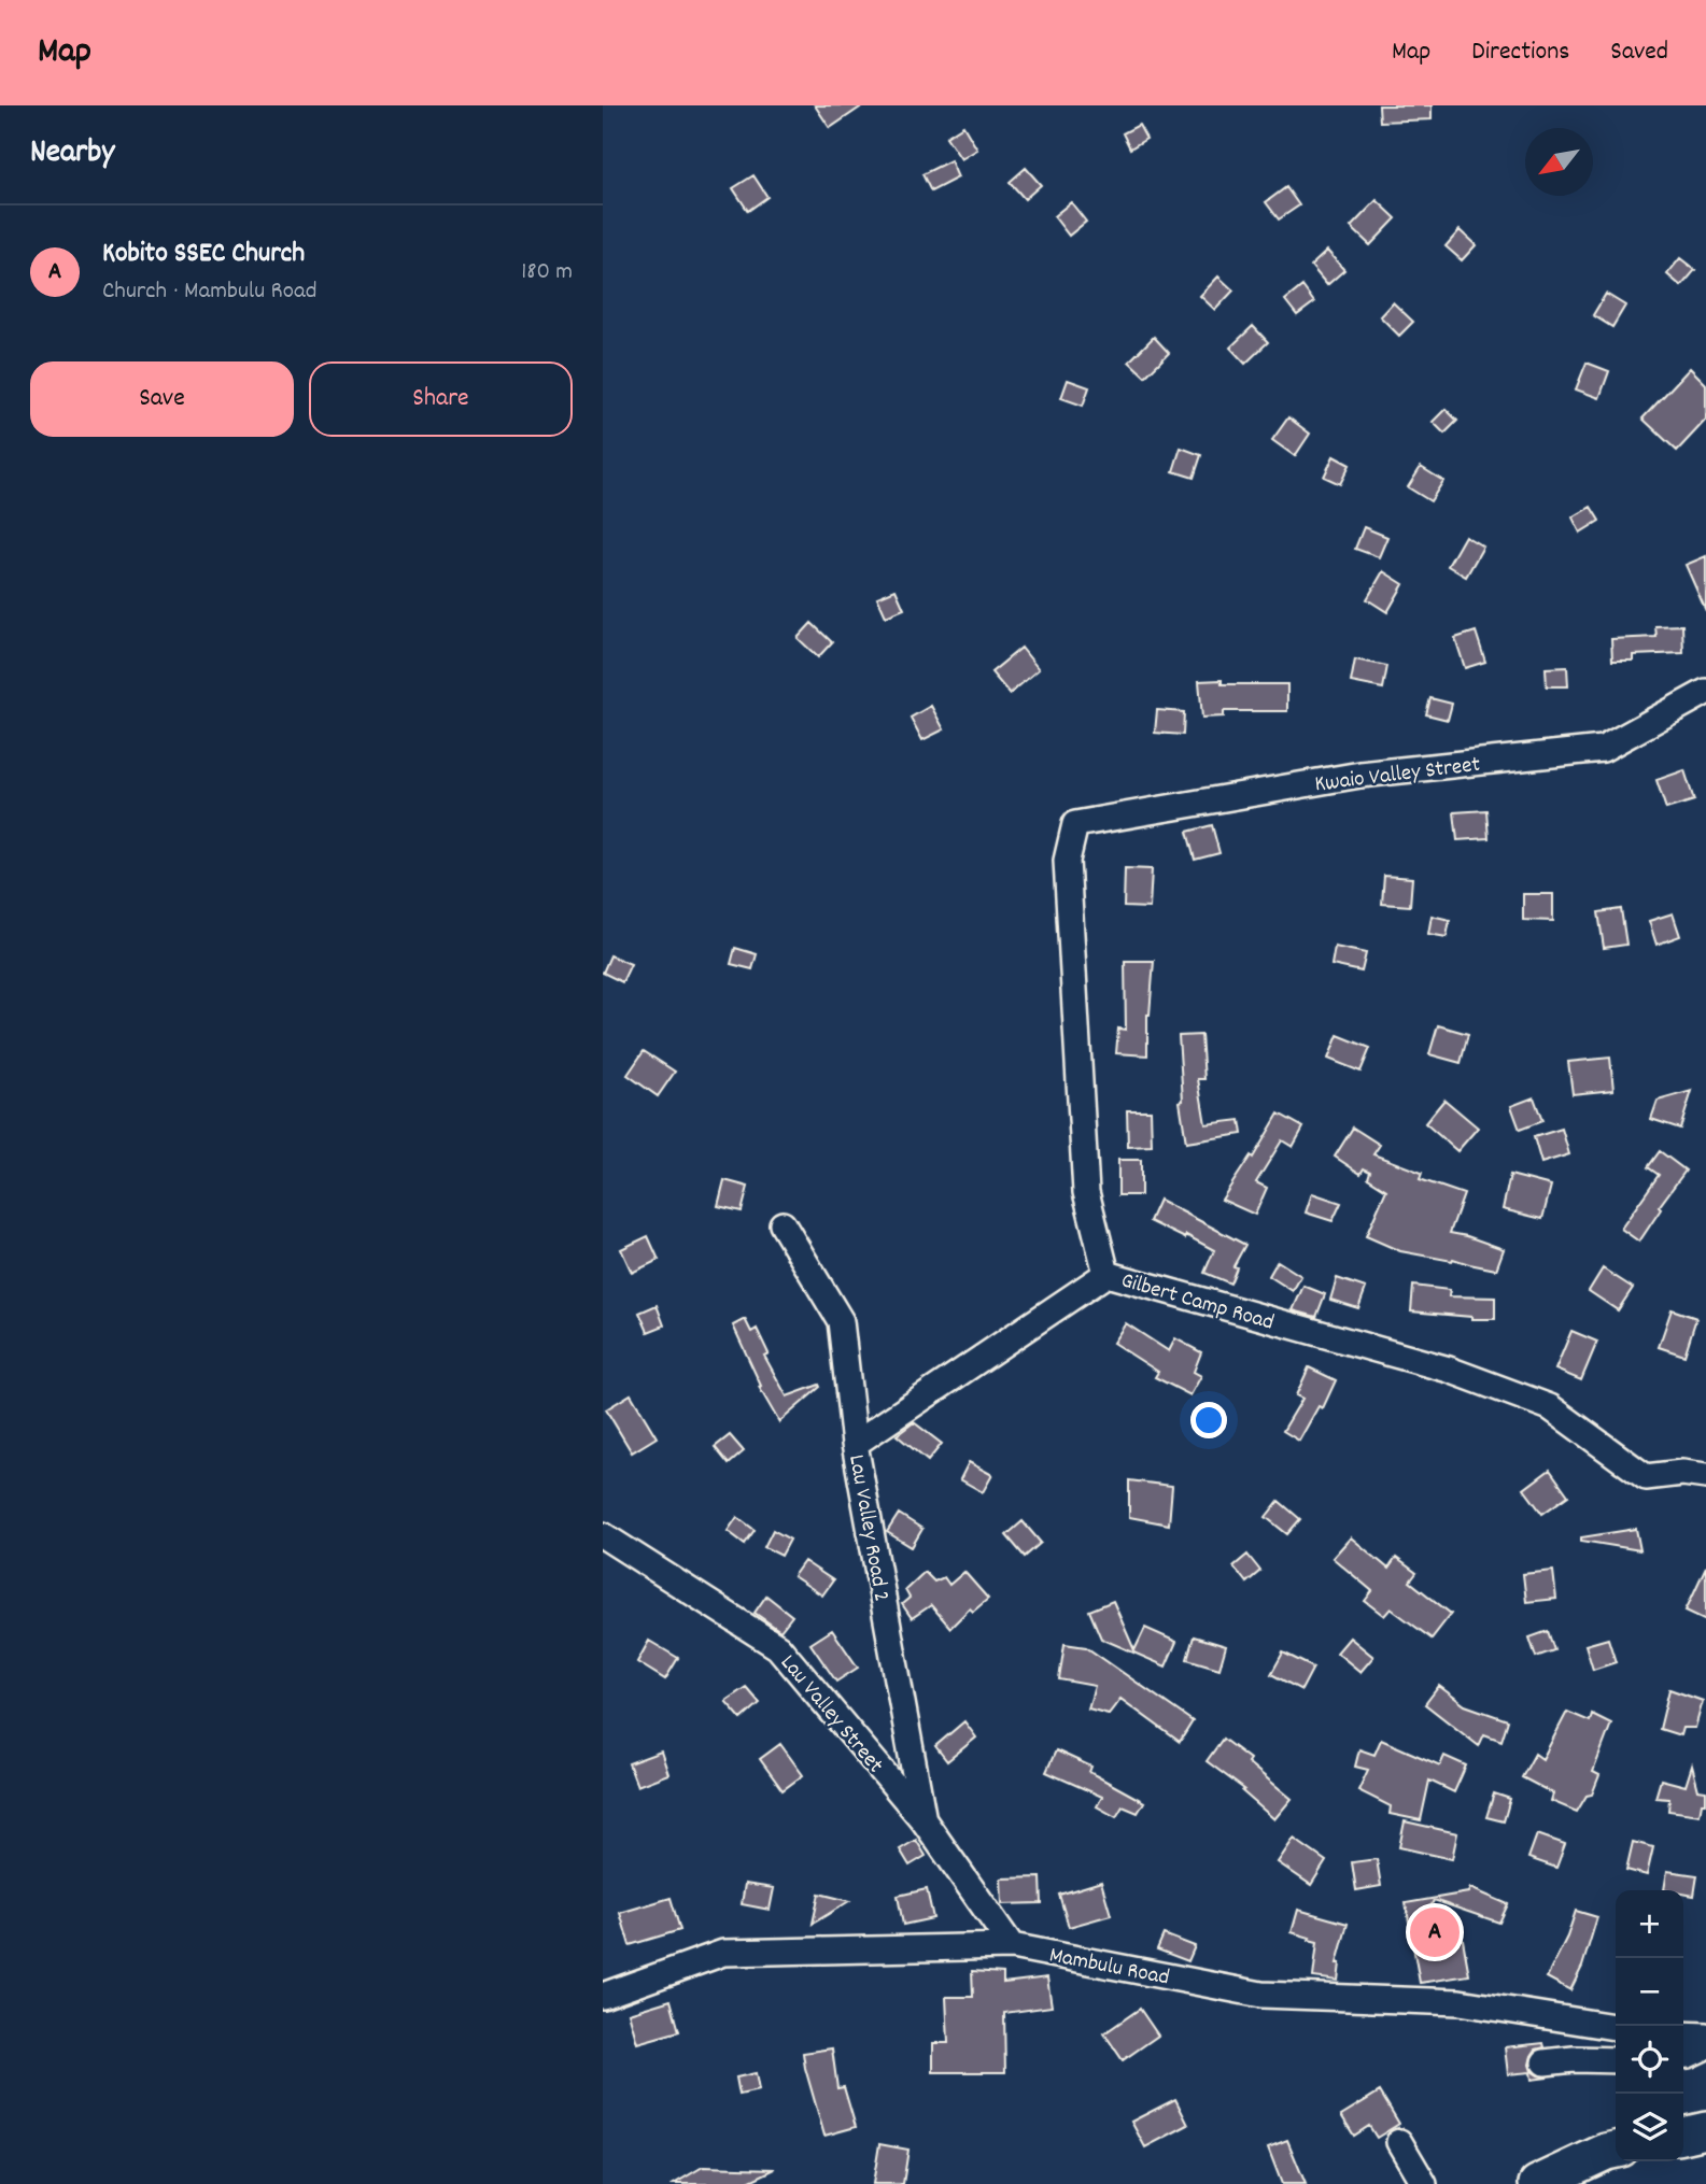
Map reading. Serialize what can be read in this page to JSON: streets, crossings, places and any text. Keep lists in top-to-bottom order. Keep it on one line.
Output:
{"streets":{"street":["Kwaio Valley Street","Gilbert Camp Road","Lau Valley Road 2","Lau Valley Street","Mambulu Road"]},"crossings":[["Kwaio Valley Street","Gilbert Camp Road"],["Gilbert Camp Road","Lau Valley Road 2"],["Lau Valley Road 2","Lau Valley Street"],["Lau Valley Street","Mambulu Road"]],"north":"bottom left","page":{"header":"Map","nav":["Map","Directions","Saved"],"heading":"Nearby","list":[{"mark":"A","name":"Kobito SSEC Church","note":"Church · Mambulu Road","value":"180 m"}],"buttons":["Save","Share"],"map_buttons":["+","−"],"pins":"A"}}
